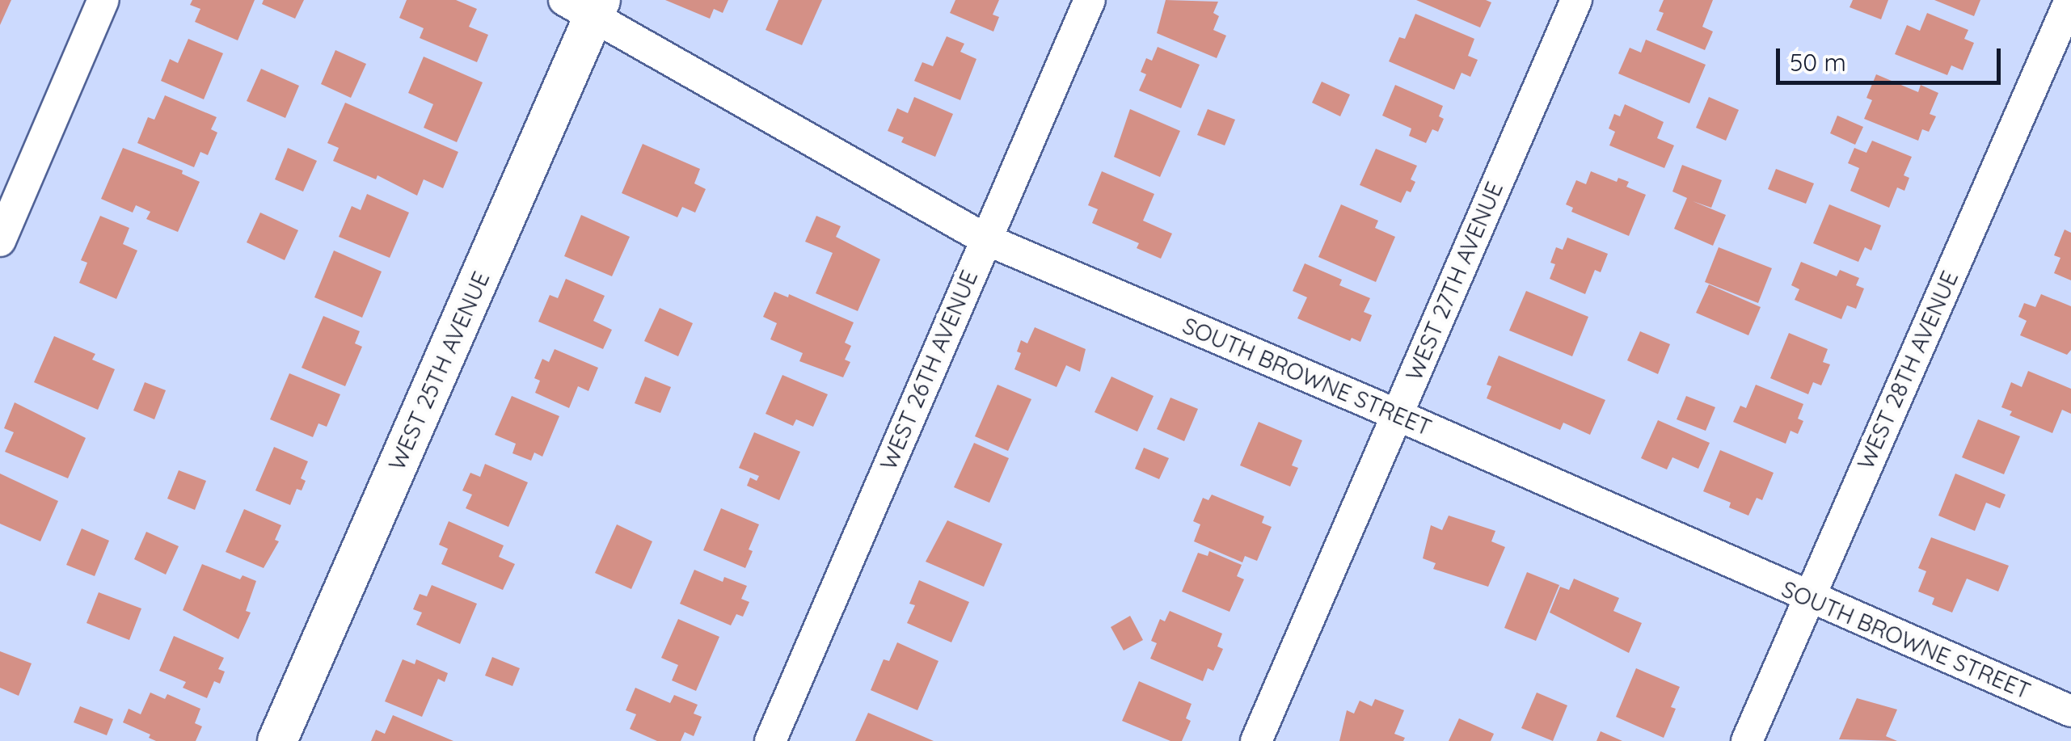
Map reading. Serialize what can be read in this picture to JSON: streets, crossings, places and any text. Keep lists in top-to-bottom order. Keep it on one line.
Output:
{"streets":{"street":["WEST 27TH AVENUE","WEST 26TH AVENUE","WEST 28TH AVENUE","WEST 25TH AVENUE","SOUTH BROWNE STREET"]},"crossings":[["WEST 27TH AVENUE","SOUTH BROWNE STREET"],["WEST 26TH AVENUE","SOUTH BROWNE STREET"],["WEST 28TH AVENUE","SOUTH BROWNE STREET"],["WEST 25TH AVENUE","SOUTH BROWNE STREET"]],"scale_bar":"50 m"}
